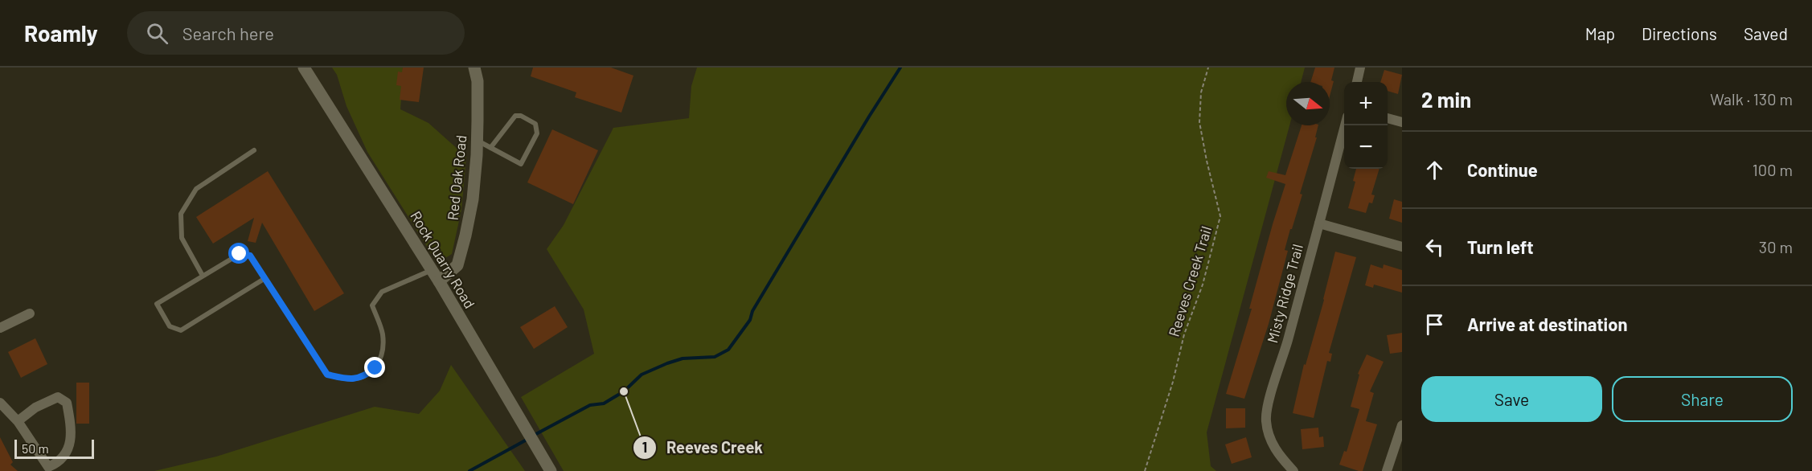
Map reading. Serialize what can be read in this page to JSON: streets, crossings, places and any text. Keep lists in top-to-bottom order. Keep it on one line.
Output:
{"streets":{"street":["Red Oak Road","Rock Quarry Road","Misty Ridge Trail"],"path":["Reeves Creek Trail"]},"crossings":[["Red Oak Road","Rock Quarry Road"]],"places":["Reeves Creek"],"scale_bar":"50 m","north":"right","page":{"header":"Roamly","search":"Search here","nav":["Map","Directions","Saved"],"heading":["2 min","Walk · 130 m"],"map_buttons":["+","−"],"list":[["Continue","100 m"],["Turn left","30 m"],"Arrive at destination"],"buttons":["Save","Share"],"scale":"50 m"}}
